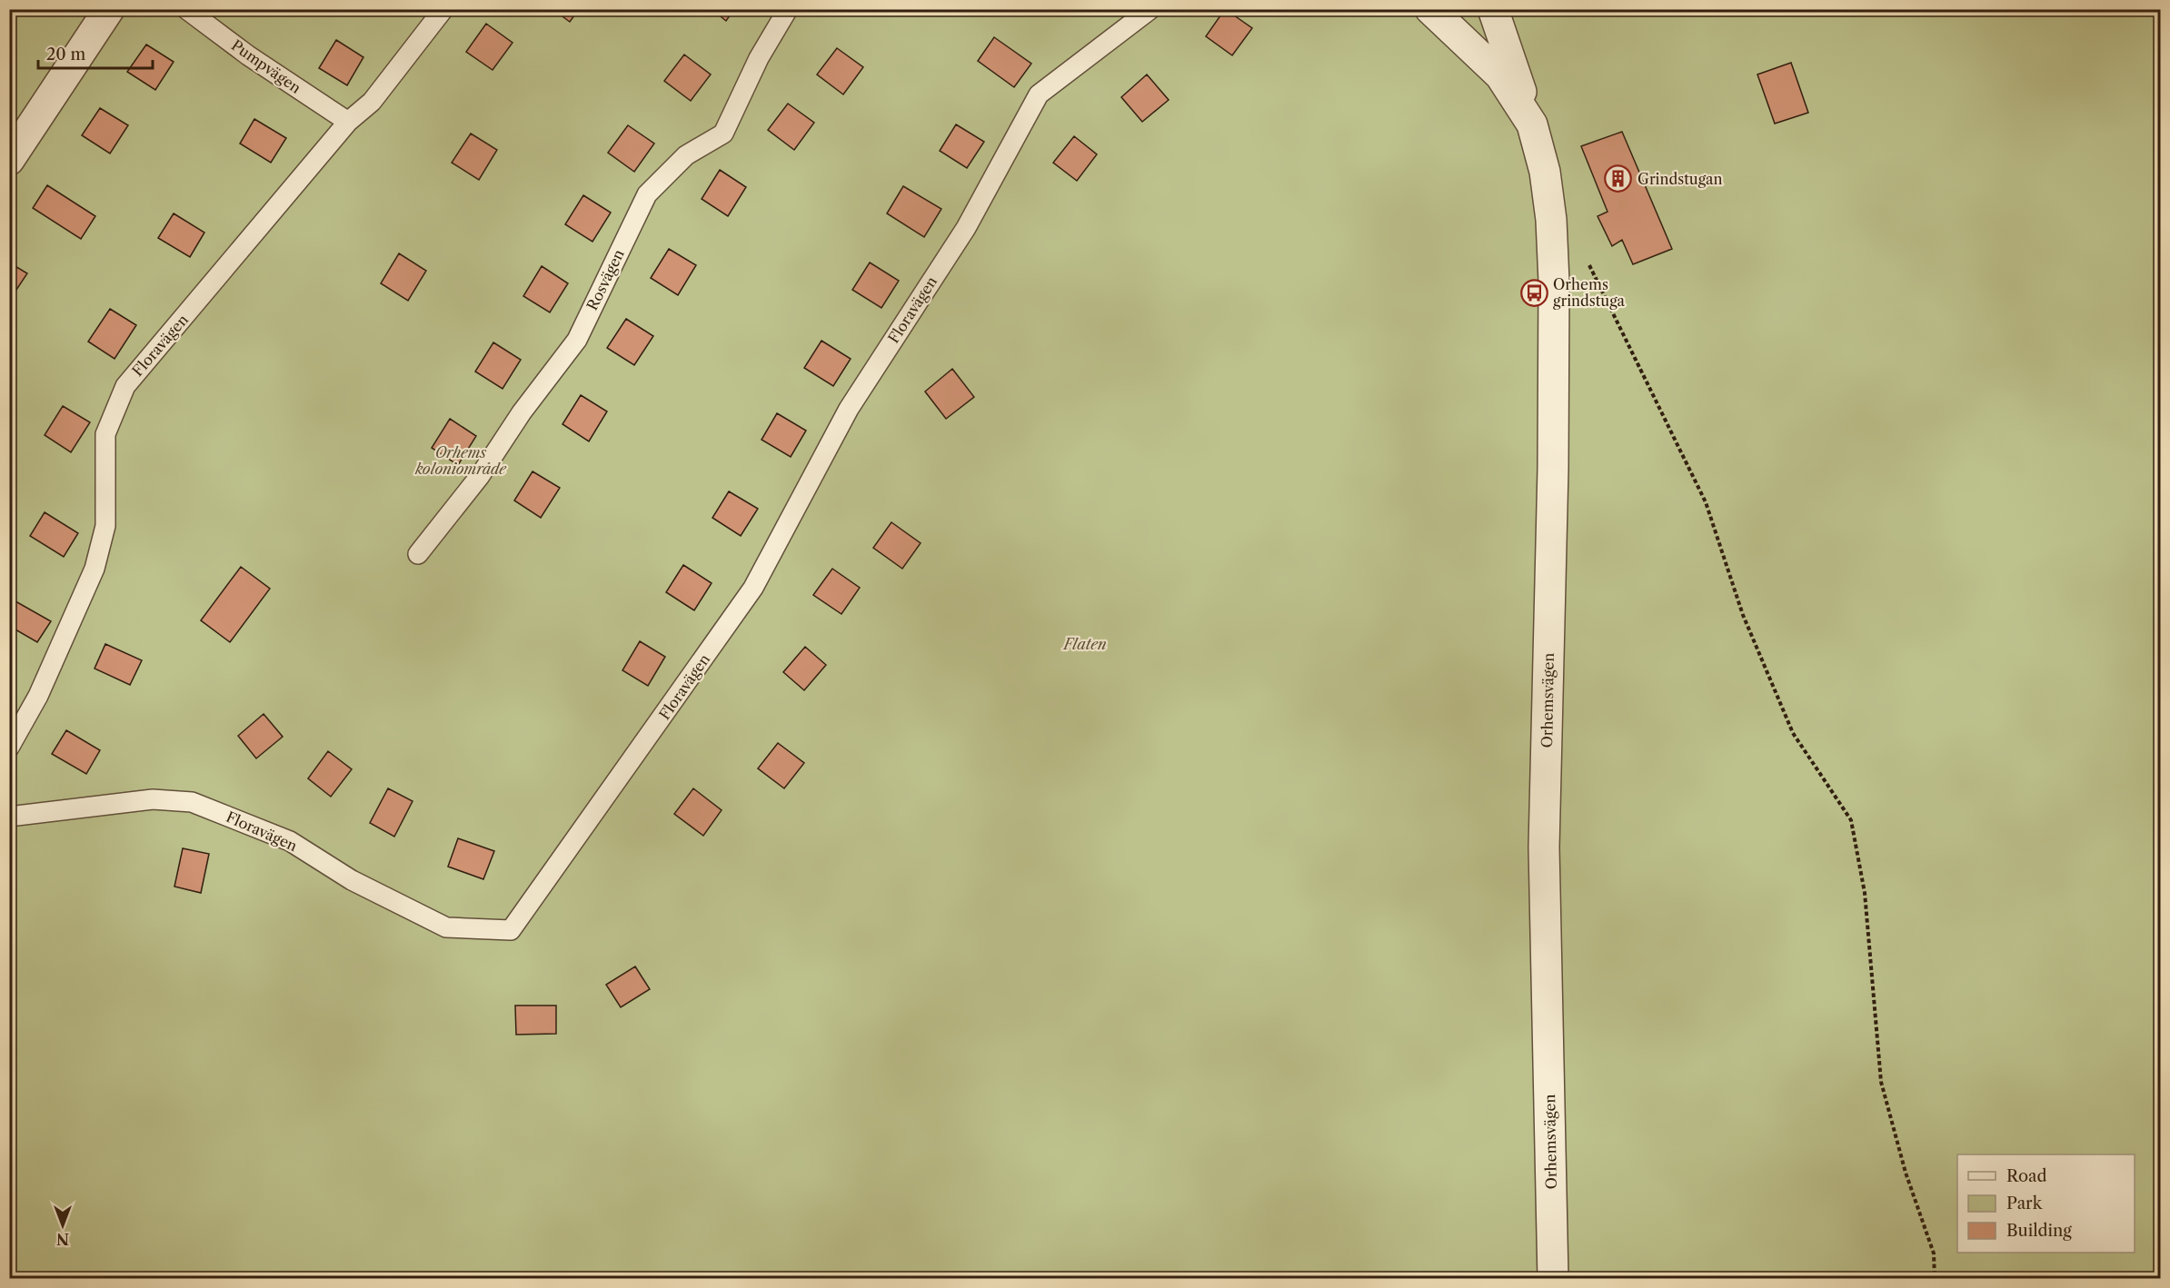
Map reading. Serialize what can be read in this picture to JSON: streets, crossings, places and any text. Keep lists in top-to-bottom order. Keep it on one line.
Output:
{"streets":{"street":["Orhemsvägen"],"lane":["Pumpvägen","Rosvägen","Floravägen"]},"crossings":[["Pumpvägen","Floravägen"]],"parks":["Orhems koloniområde","Flaten"],"places":{"building":["Grindstugan"],"bus stop":["Orhems grindstuga"]},"legend":["Road","Park","Building"],"scale_bar":"20 m","north":"bottom"}
